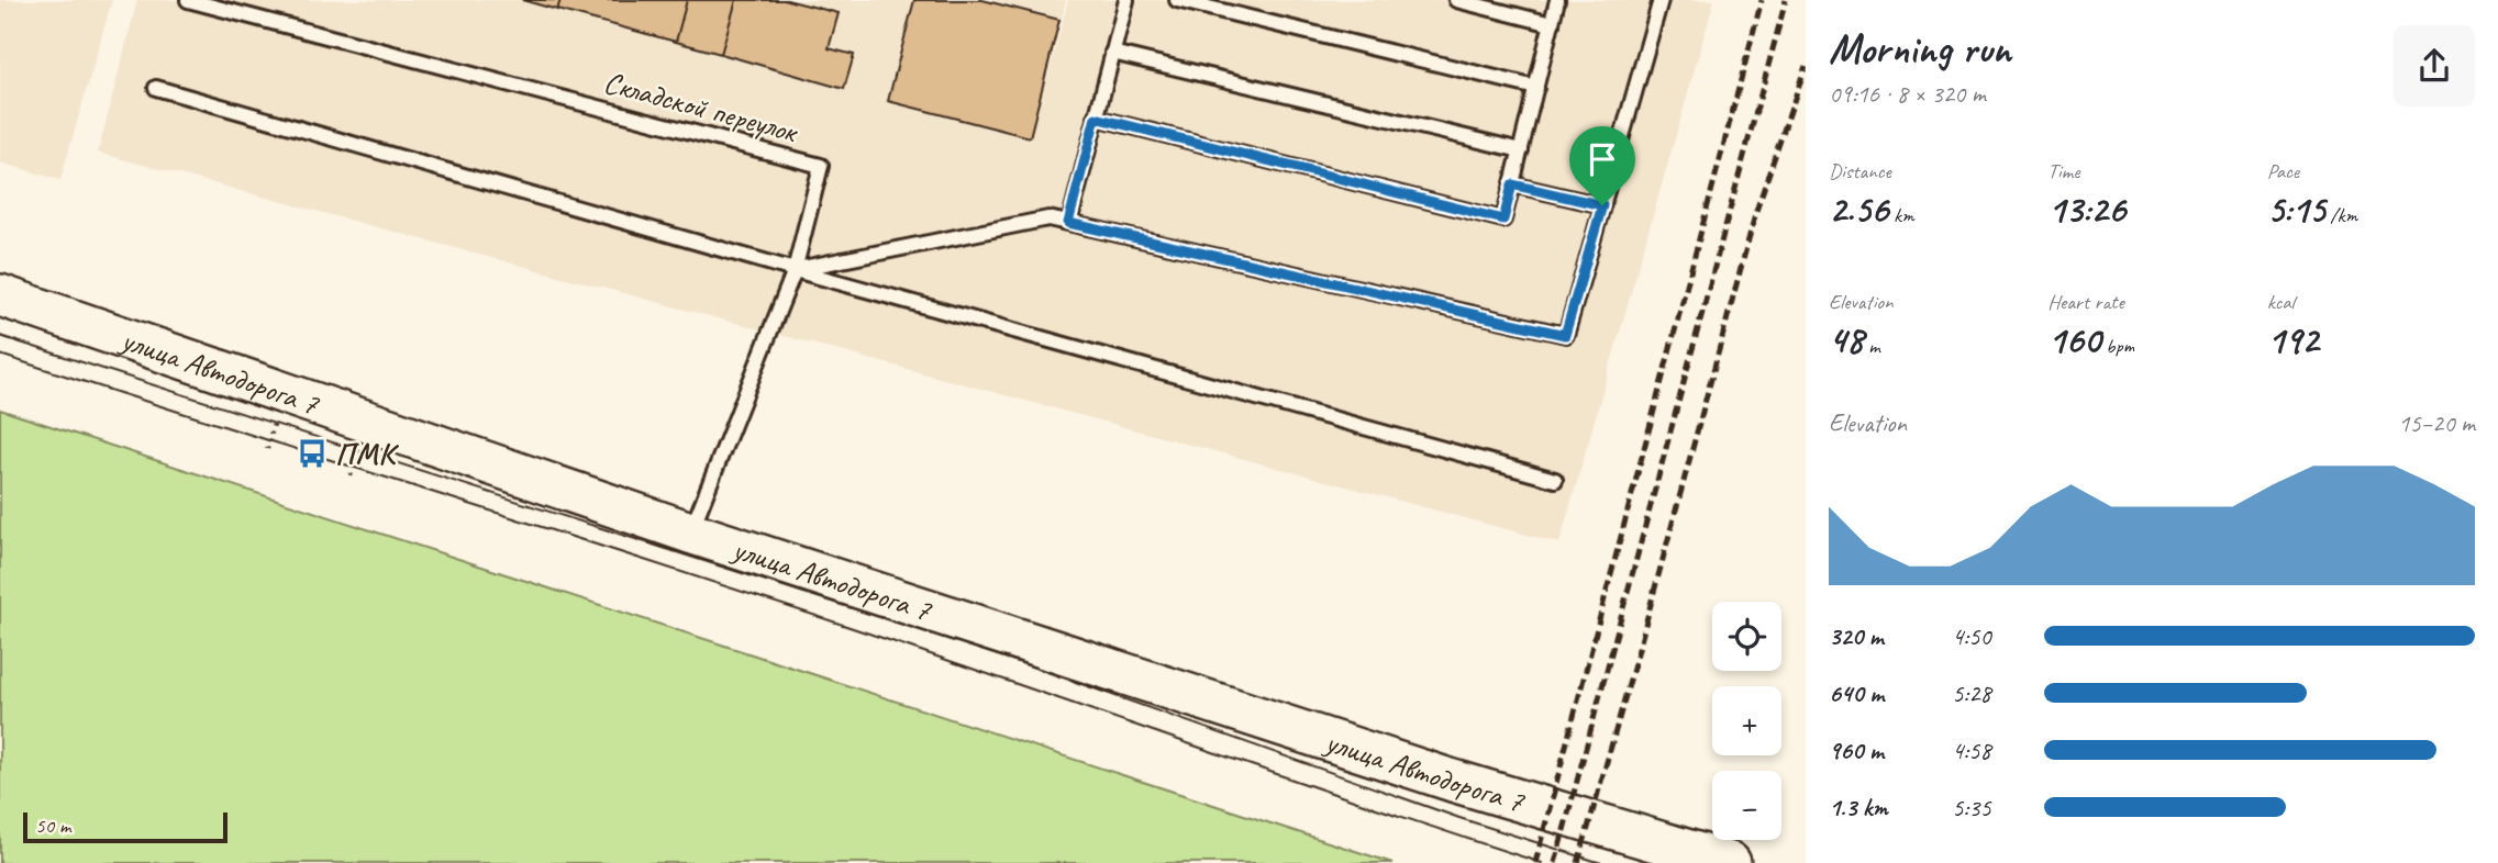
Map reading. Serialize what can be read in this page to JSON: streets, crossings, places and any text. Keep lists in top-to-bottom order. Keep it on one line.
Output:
{"streets":{"street":["улица Автодорога 7"],"lane":["Складской переулок"]},"crossings":[["Складской переулок","улица Автодорога 7"]],"places":{"bus stop":["ПМК"]},"scale_bar":"50 m","page":{"heading":["Morning run","09:16 · 8 × 320 m"],"stats":[["Distance","2.56 km"],["Time","13:26"],["Pace","5:15 /km"],["Elevation","48 m"],["Heart rate","160 bpm"],["kcal","192"]],"chart":["Elevation","15–20 m"],"map_buttons":["+","−"],"list":[{"name":"320 m","note":"4:50"},{"name":"640 m","note":"5:28"},{"name":"960 m","note":"4:58"},{"name":"1.3 km","note":"5:35"}],"scale":"50 m"}}
